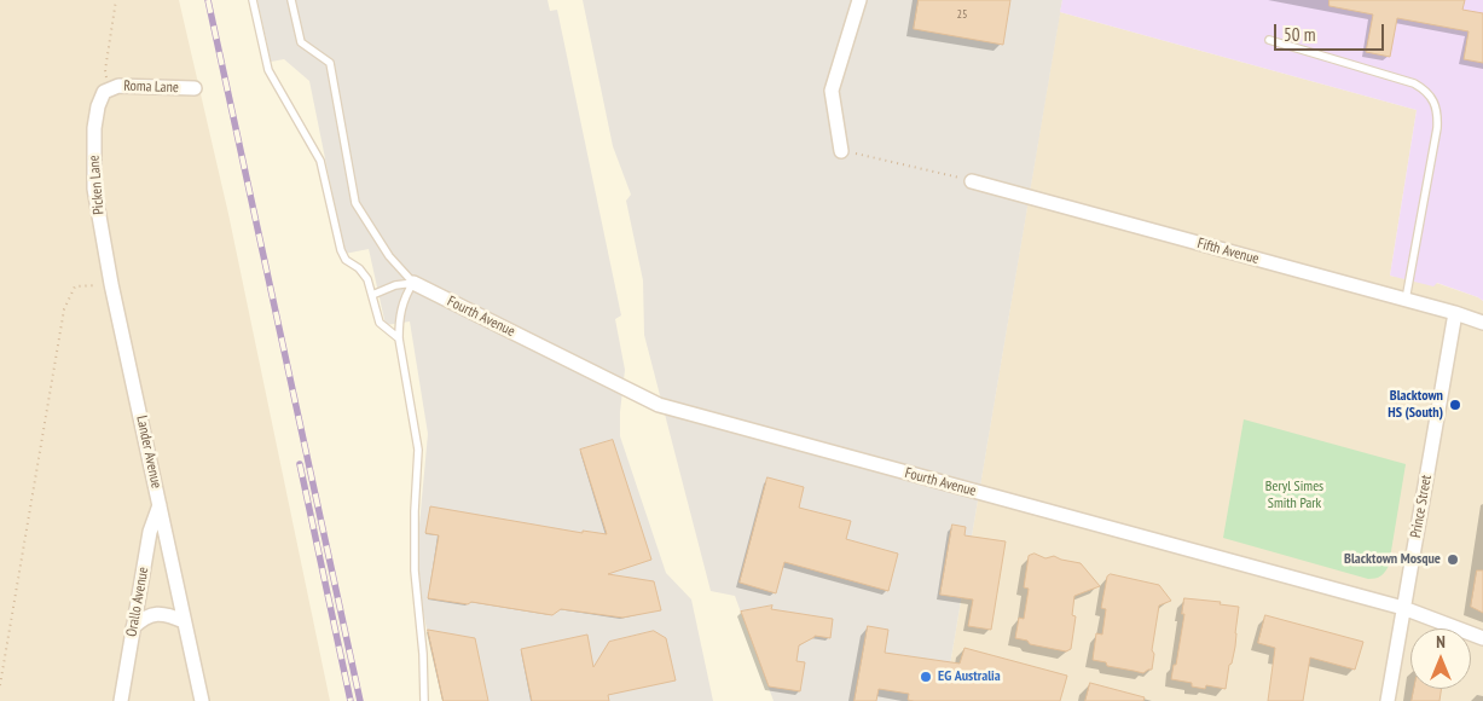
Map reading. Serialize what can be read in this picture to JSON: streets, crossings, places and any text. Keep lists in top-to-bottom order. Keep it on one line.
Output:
{"streets":{"street":["Roma Lane","Picken Lane","Fifth Avenue","Fourth Avenue","Lander Avenue","Prince Street","Orallo Avenue"]},"crossings":[["Roma Lane","Picken Lane"],["Picken Lane","Lander Avenue"],["Fifth Avenue","Prince Street"],["Fourth Avenue","Prince Street"],["Lander Avenue","Orallo Avenue"]],"parks":["Beryl Simes Smith Park"],"places":["Blacktown HS (South)","Blacktown Mosque","EG Australia"],"house_numbers":["25"],"scale_bar":"50 m","north":"top"}
